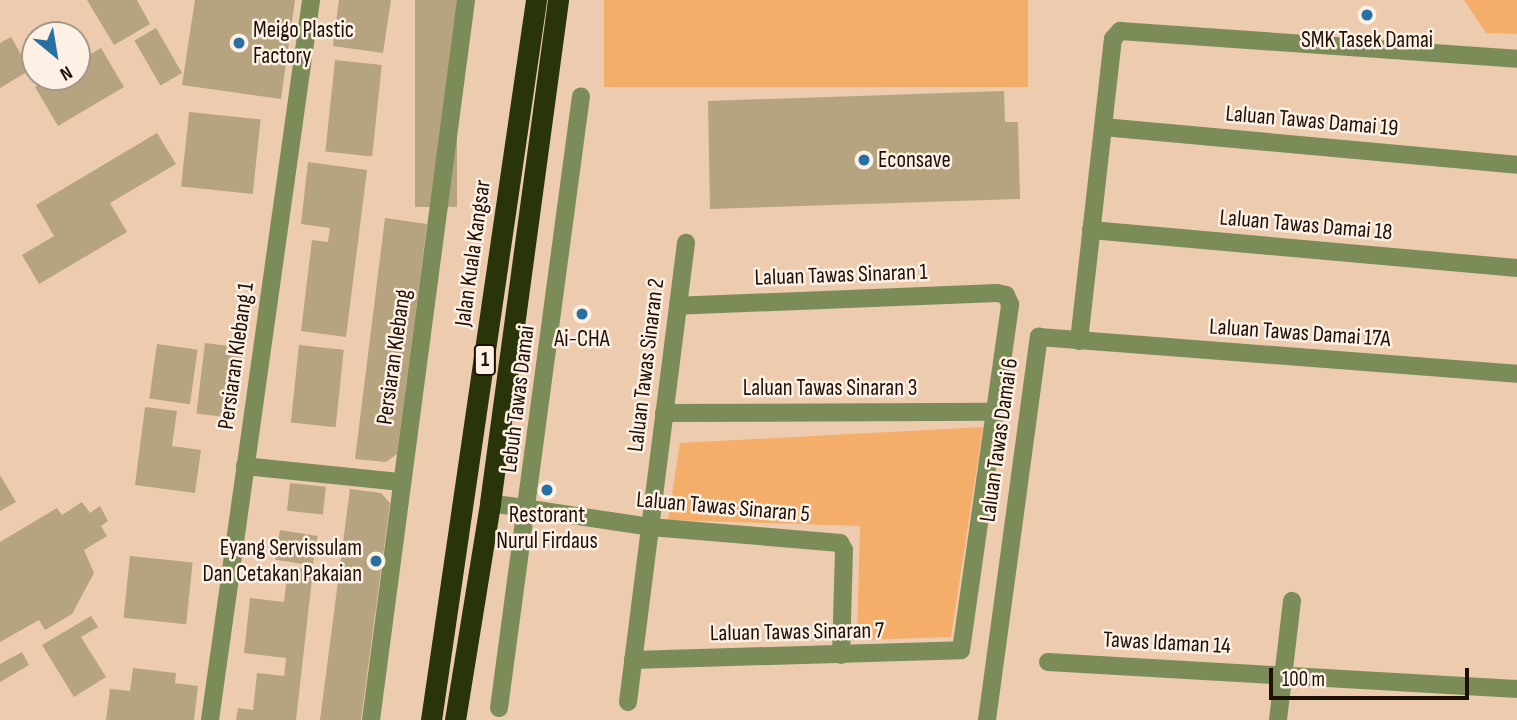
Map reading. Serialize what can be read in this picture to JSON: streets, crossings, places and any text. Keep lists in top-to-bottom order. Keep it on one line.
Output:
{"streets":{"highway":["Jalan Kuala Kangsar","1"],"street":["Laluan Tawas Damai 19","Laluan Tawas Damai 18","Laluan Tawas Sinaran 1","Laluan Tawas Damai 17A","Persiaran Klebang 1","Persiaran Klebang","Laluan Tawas Sinaran 2","Laluan Tawas Sinaran 3","Lebuh Tawas Damai","Laluan Tawas Damai 6","Laluan Tawas Sinaran 5","Laluan Tawas Sinaran 7","Tawas Idaman 14"]},"crossings":[["Laluan Tawas Sinaran 1","Laluan Tawas Sinaran 2"],["Laluan Tawas Sinaran 1","Laluan Tawas Sinaran 3"],["Laluan Tawas Sinaran 1","Laluan Tawas Sinaran 7"],["Laluan Tawas Damai 17A","Laluan Tawas Damai 6"],["1","Laluan Tawas Sinaran 5"],["Laluan Tawas Sinaran 2","Laluan Tawas Sinaran 3"],["Laluan Tawas Sinaran 2","Laluan Tawas Sinaran 5"],["Laluan Tawas Sinaran 2","Laluan Tawas Sinaran 7"],["Laluan Tawas Sinaran 3","Laluan Tawas Sinaran 7"],["Lebuh Tawas Damai","Laluan Tawas Sinaran 5"],["Laluan Tawas Sinaran 5","Laluan Tawas Sinaran 7"]],"places":["SMK Tasek Damai","Meigo Plastic Factory","Econsave","Ai-CHA","Restorant Nurul Firdaus","Eyang Servissulam Dan Cetakan Pakaian"],"scale_bar":"100 m","north":"bottom right"}
